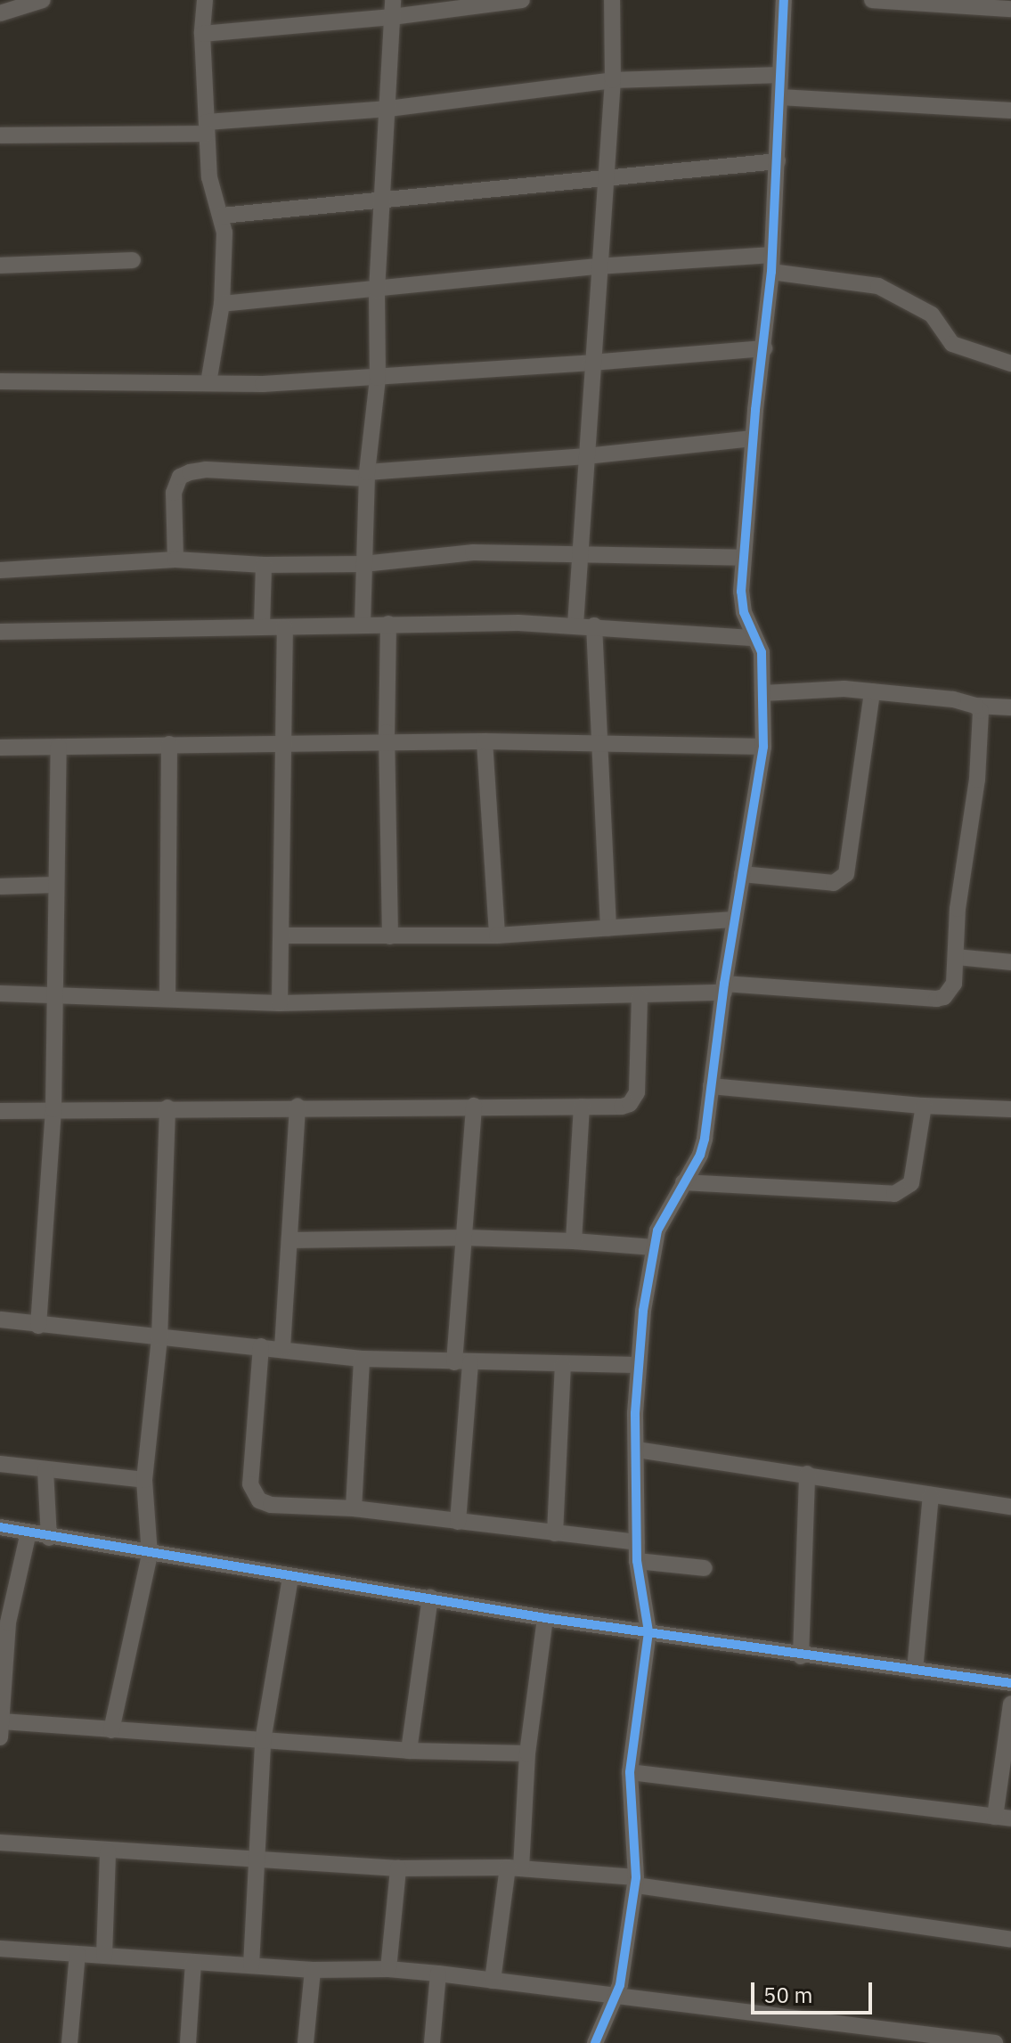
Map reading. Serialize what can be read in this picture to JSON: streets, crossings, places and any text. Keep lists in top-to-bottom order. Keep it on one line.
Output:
{"scale_bar":"50 m"}
